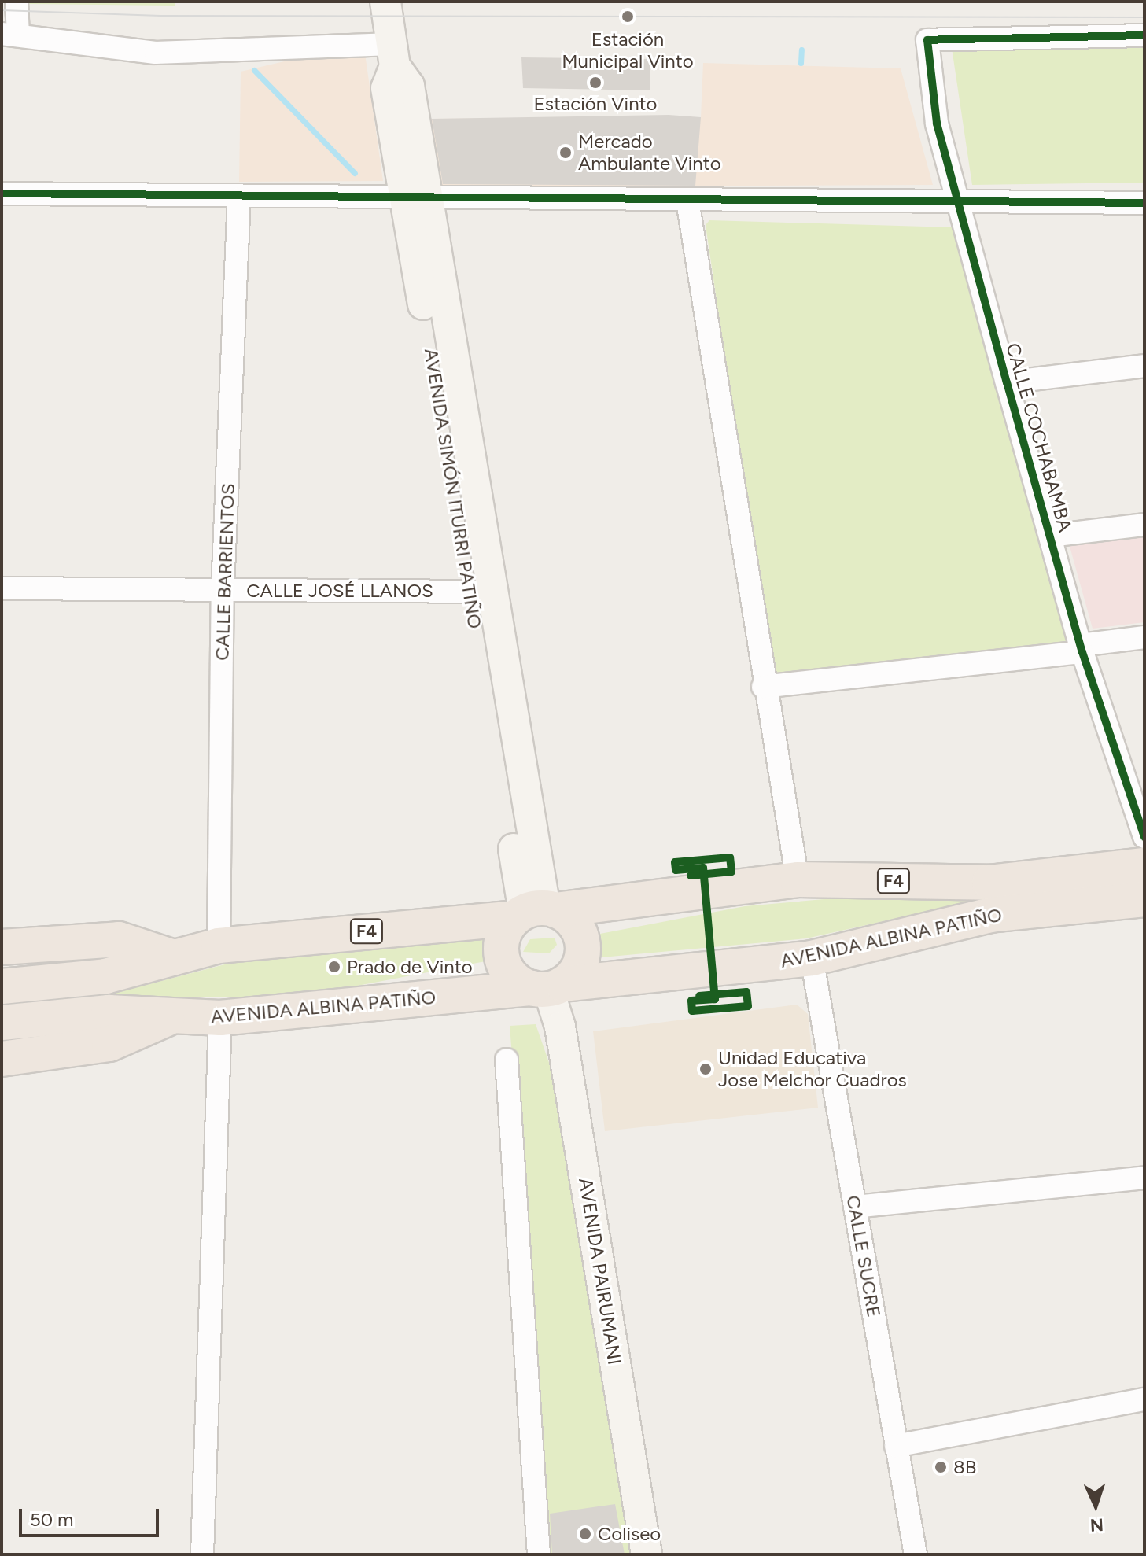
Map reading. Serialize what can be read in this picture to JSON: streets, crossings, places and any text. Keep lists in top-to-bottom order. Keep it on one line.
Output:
{"streets":{"highway":["F4","AVENIDA ALBINA PATIÑO"],"main road":["AVENIDA SIMÓN ITURRI PATIÑO","AVENIDA PAIRUMANI"],"street":["CALLE COCHABAMBA","CALLE BARRIENTOS","CALLE JOSÉ LLANOS","CALLE SUCRE"]},"crossings":[["AVENIDA SIMÓN ITURRI PATIÑO","CALLE JOSÉ LLANOS"],["AVENIDA SIMÓN ITURRI PATIÑO","AVENIDA ALBINA PATIÑO"],["AVENIDA SIMÓN ITURRI PATIÑO","AVENIDA PAIRUMANI"],["CALLE BARRIENTOS","CALLE JOSÉ LLANOS"],["CALLE BARRIENTOS","AVENIDA ALBINA PATIÑO"],["AVENIDA ALBINA PATIÑO","CALLE SUCRE"],["AVENIDA ALBINA PATIÑO","AVENIDA PAIRUMANI"]],"places":["Estación Municipal Vinto","Estación Vinto","Mercado Ambulante Vinto","Prado de Vinto","Unidad Educativa Jose Melchor Cuadros","8B","Coliseo"],"scale_bar":"50 m","north":"bottom"}
